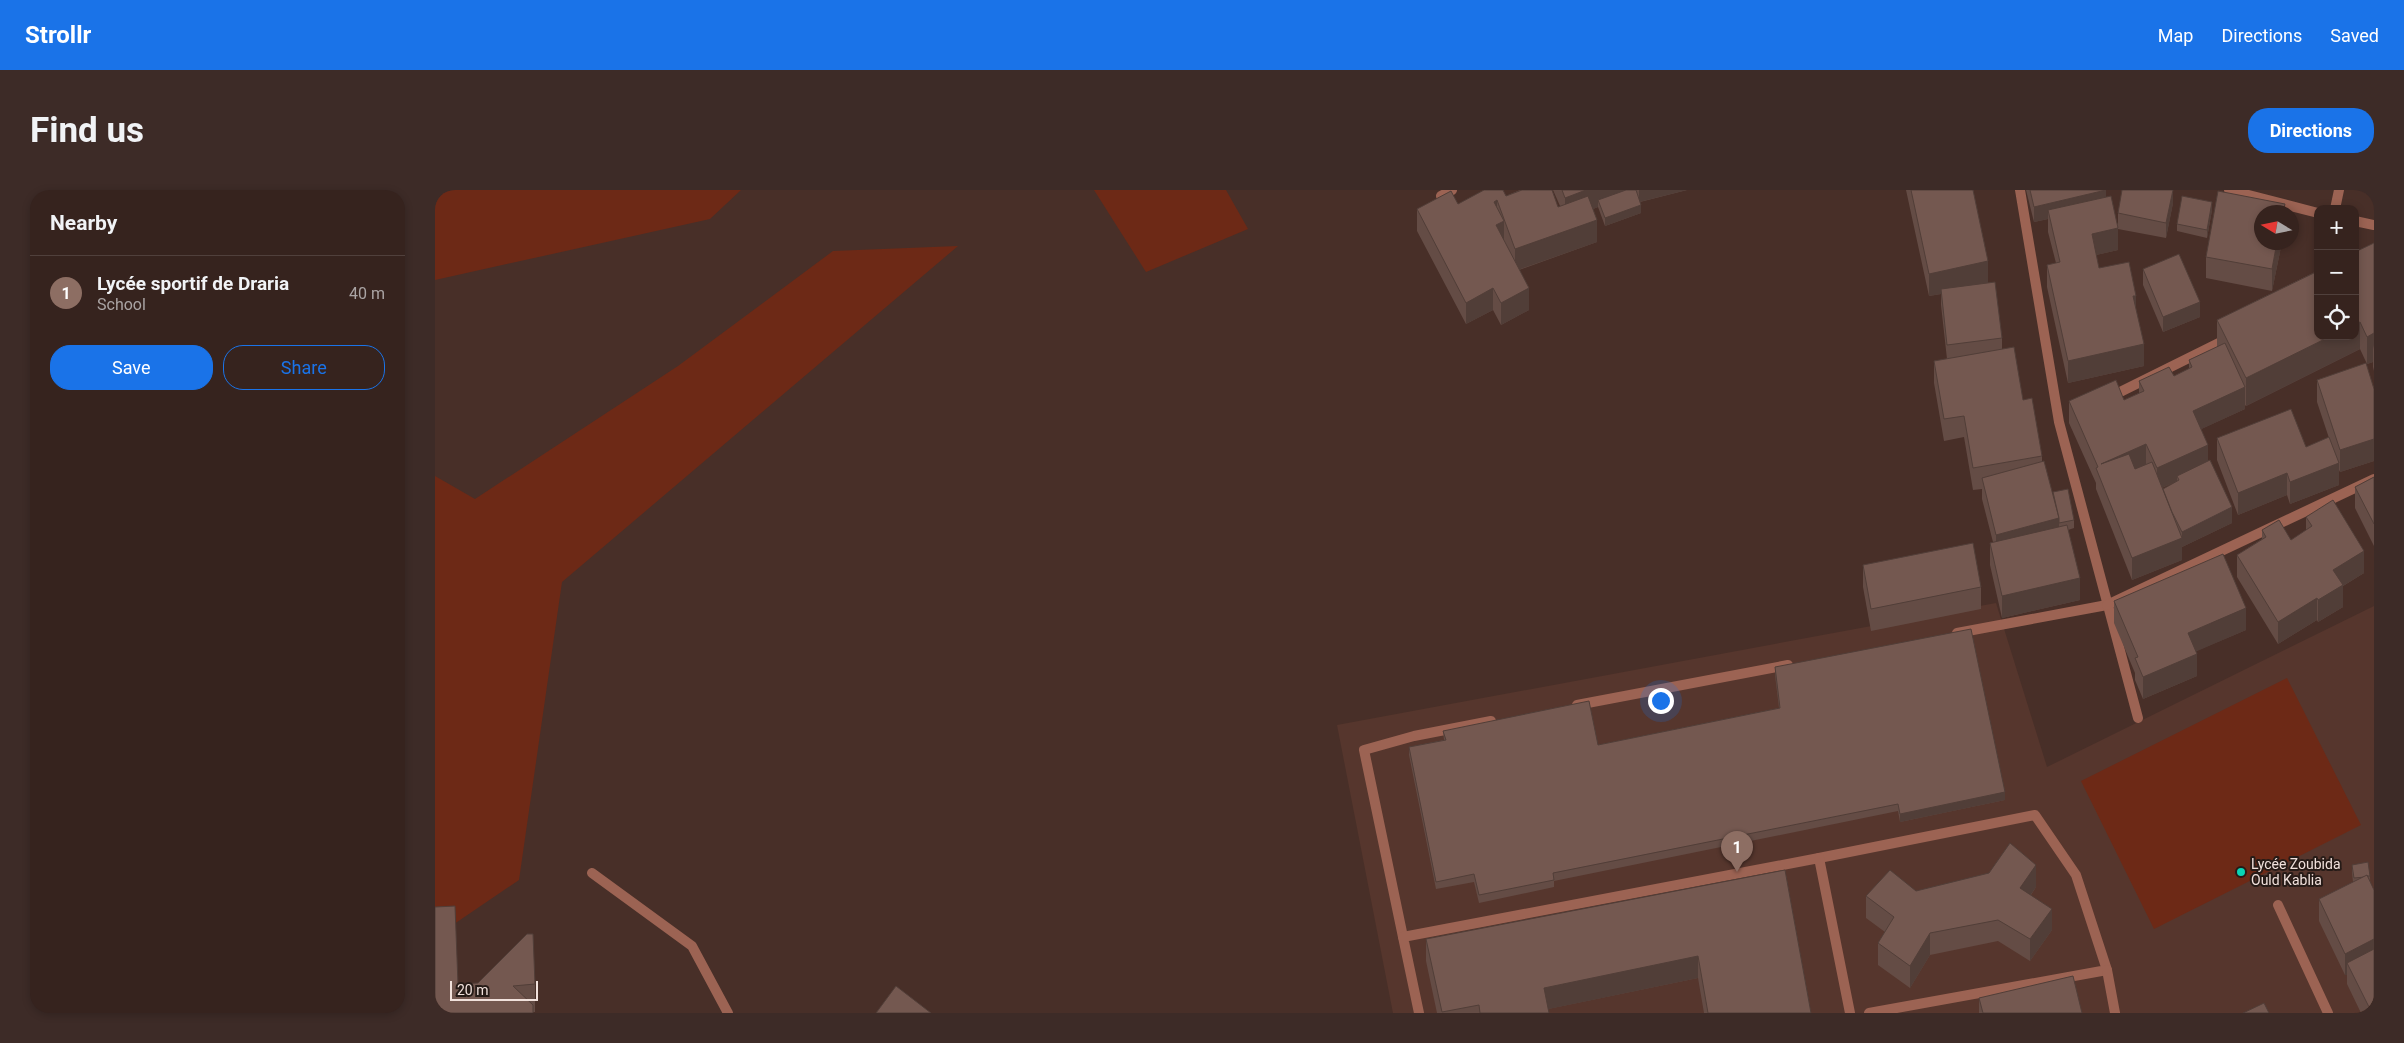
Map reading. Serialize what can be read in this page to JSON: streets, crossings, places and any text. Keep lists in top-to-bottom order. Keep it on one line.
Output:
{"places":["Lycée Zoubida Ould Kablia"],"scale_bar":"20 m","north":"left","page":{"header":"Strollr","nav":["Map","Directions","Saved"],"buttons":["Directions",["Save","Share"]],"title":"Find us","heading":"Nearby","map_buttons":["+","−"],"list":[{"mark":"1","name":"Lycée sportif de Draria","note":"School","value":"40 m"}],"pins":"1","scale":"20 m"}}
